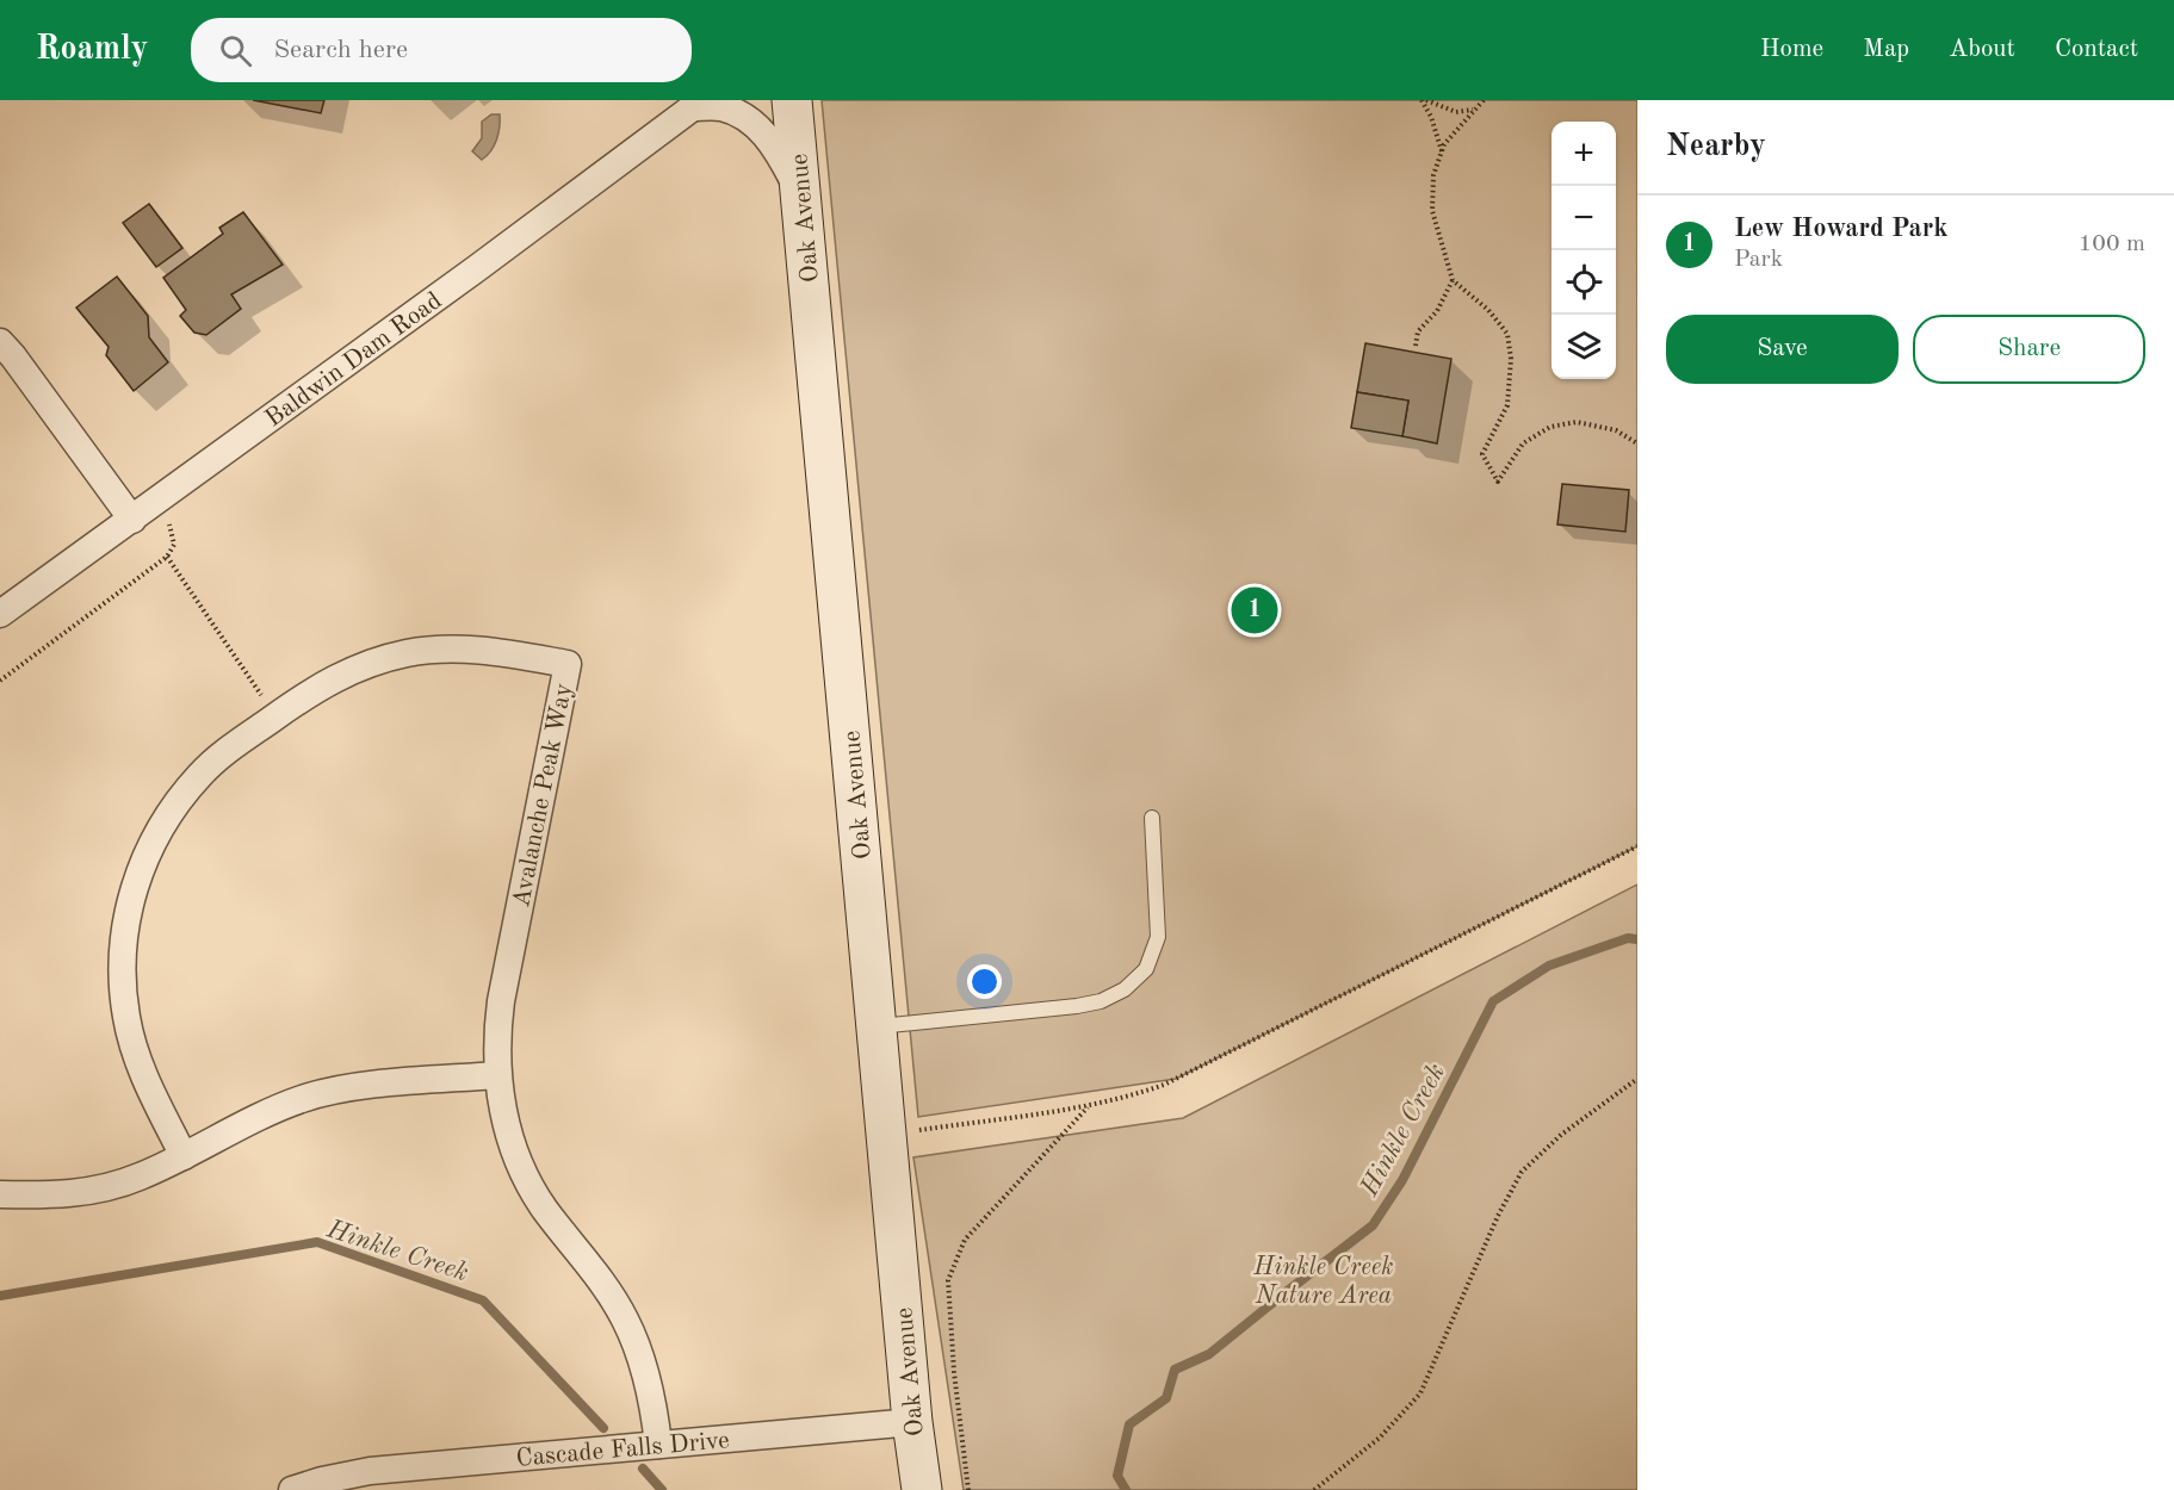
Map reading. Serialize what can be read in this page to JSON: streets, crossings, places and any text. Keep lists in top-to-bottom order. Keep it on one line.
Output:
{"streets":{"main road":["Oak Avenue"],"street":["Baldwin Dam Road","Avalanche Peak Way","Cascade Falls Drive"]},"crossings":[["Oak Avenue","Cascade Falls Drive"],["Avalanche Peak Way","Cascade Falls Drive"]],"water":["Hinkle Creek"],"parks":["Hinkle Creek Nature Area"],"page":{"header":"Roamly","search":"Search here","nav":["Home","Map","About","Contact"],"heading":"Nearby","map_buttons":["+","−"],"list":[{"mark":"1","name":"Lew Howard Park","note":"Park","value":"100 m"}],"buttons":["Save","Share"],"pins":"1"}}
